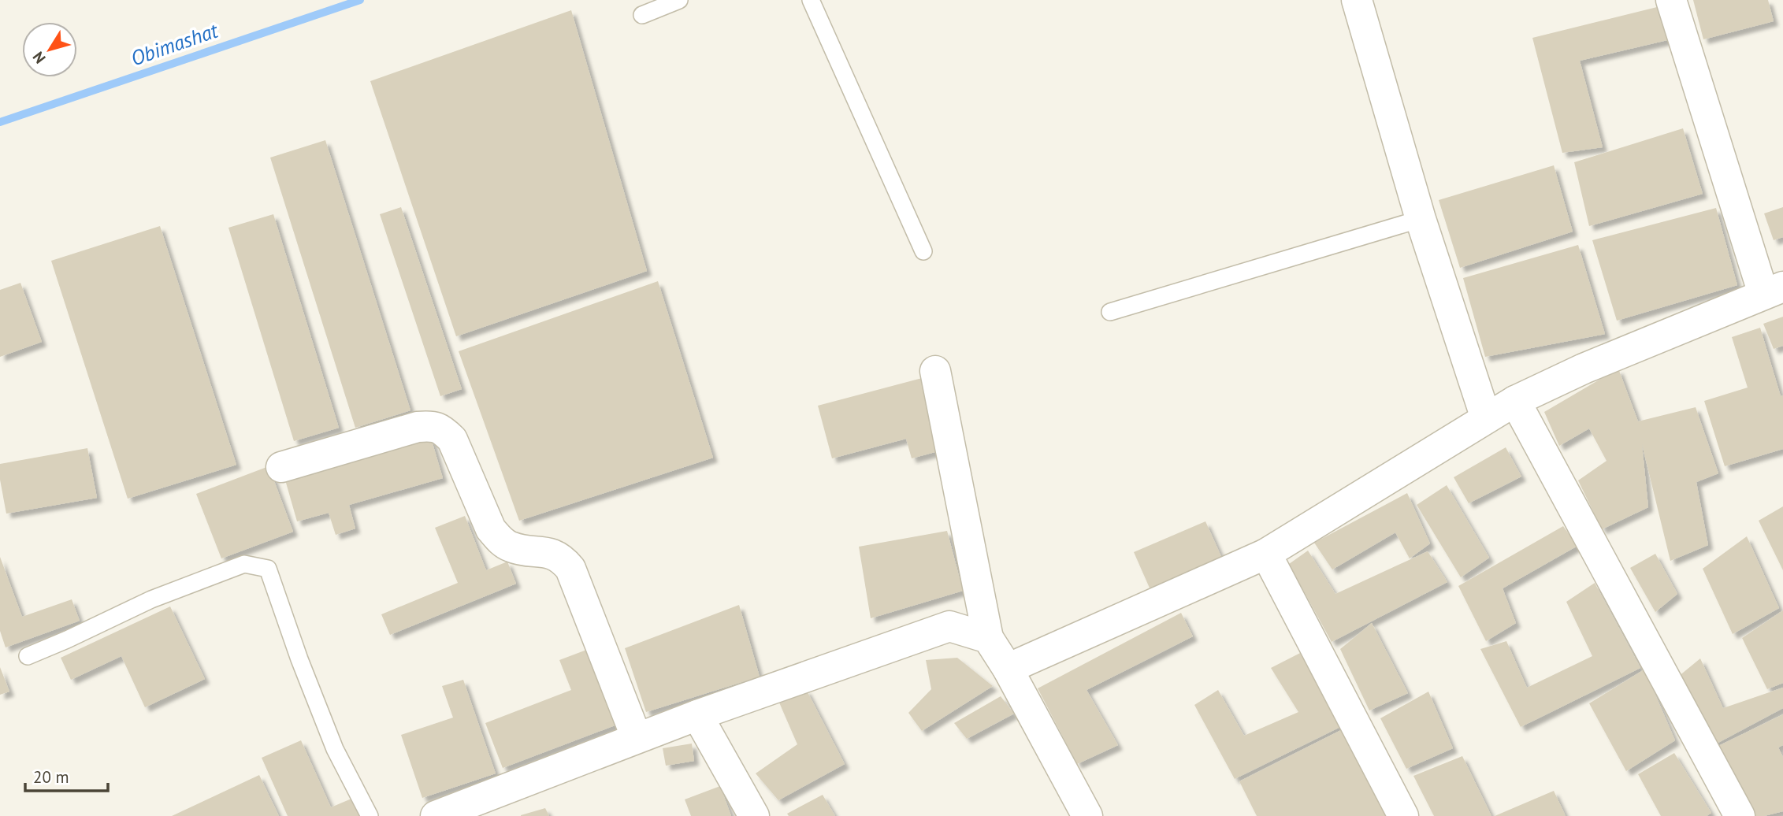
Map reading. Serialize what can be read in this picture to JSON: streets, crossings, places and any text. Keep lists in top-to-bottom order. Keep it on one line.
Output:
{"water":["Obimashat"],"scale_bar":"20 m","north":"bottom left"}
